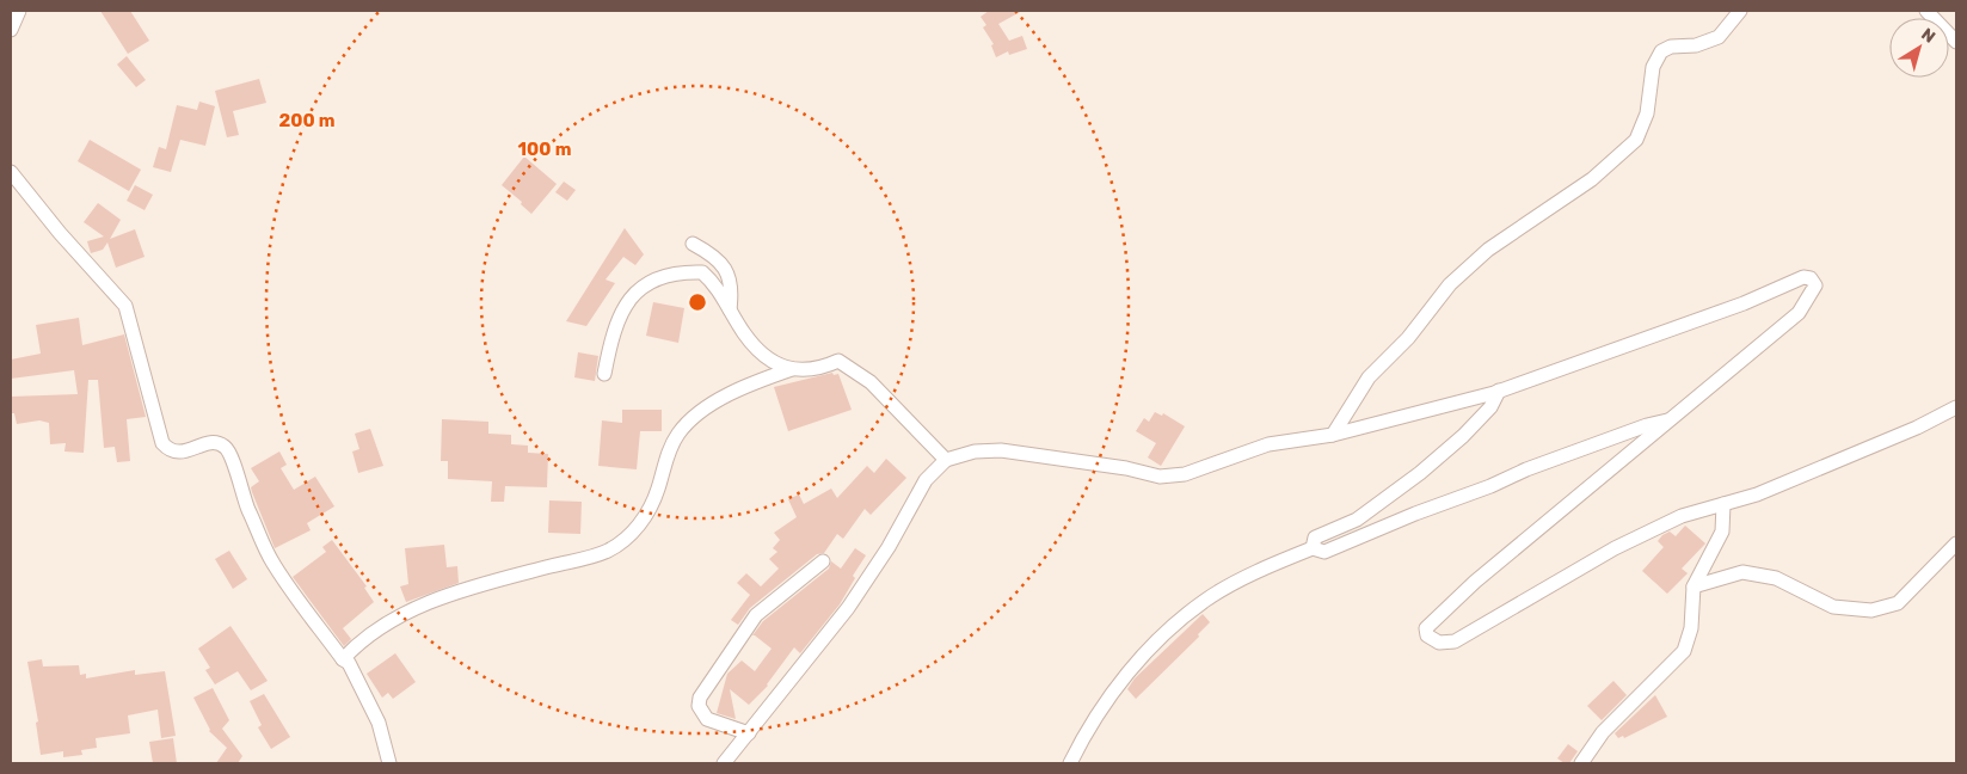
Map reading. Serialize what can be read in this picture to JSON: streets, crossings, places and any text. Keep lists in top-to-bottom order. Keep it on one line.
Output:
{"north":"top right","rings":["200 m","100 m"]}
